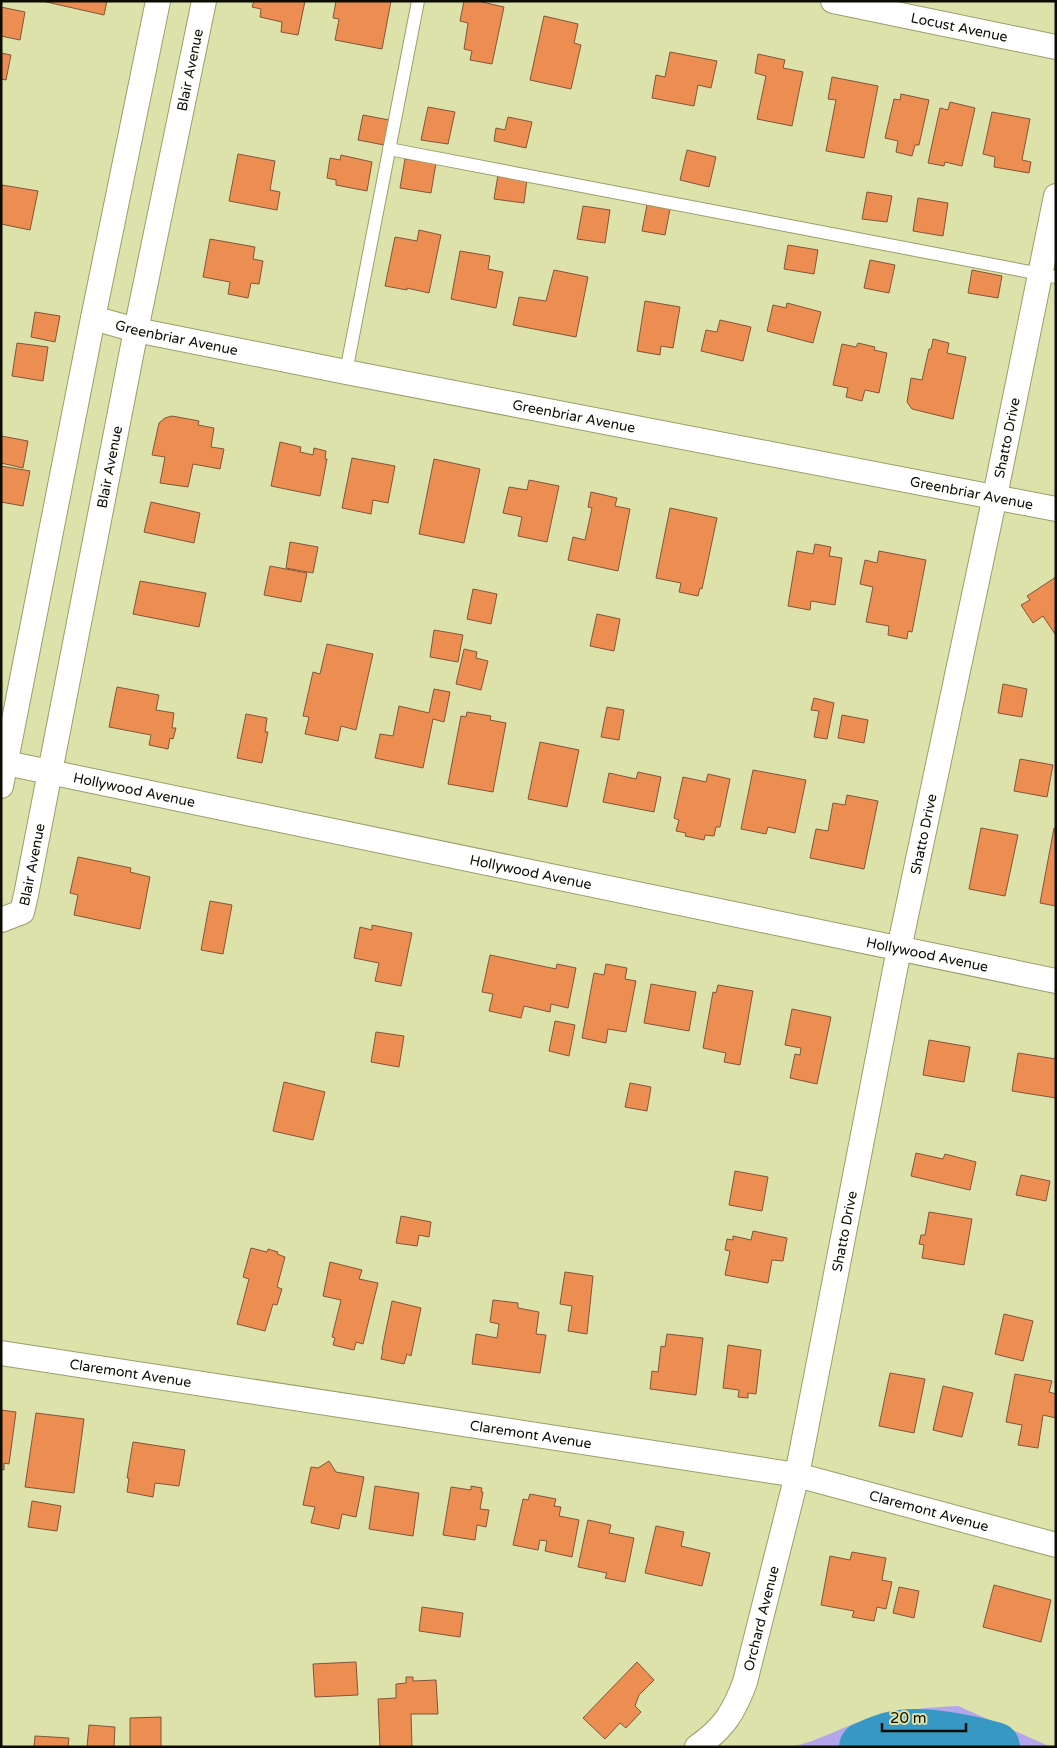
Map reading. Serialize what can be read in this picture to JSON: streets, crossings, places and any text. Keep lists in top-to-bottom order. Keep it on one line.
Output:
{"streets":{"street":["Locust Avenue","Blair Avenue","Greenbriar Avenue","Shatto Drive","Hollywood Avenue","Claremont Avenue","Orchard Avenue"]},"crossings":[["Blair Avenue","Greenbriar Avenue"],["Blair Avenue","Hollywood Avenue"],["Greenbriar Avenue","Shatto Drive"],["Shatto Drive","Hollywood Avenue"],["Shatto Drive","Claremont Avenue"],["Shatto Drive","Orchard Avenue"],["Claremont Avenue","Orchard Avenue"]],"scale_bar":"20 m"}
